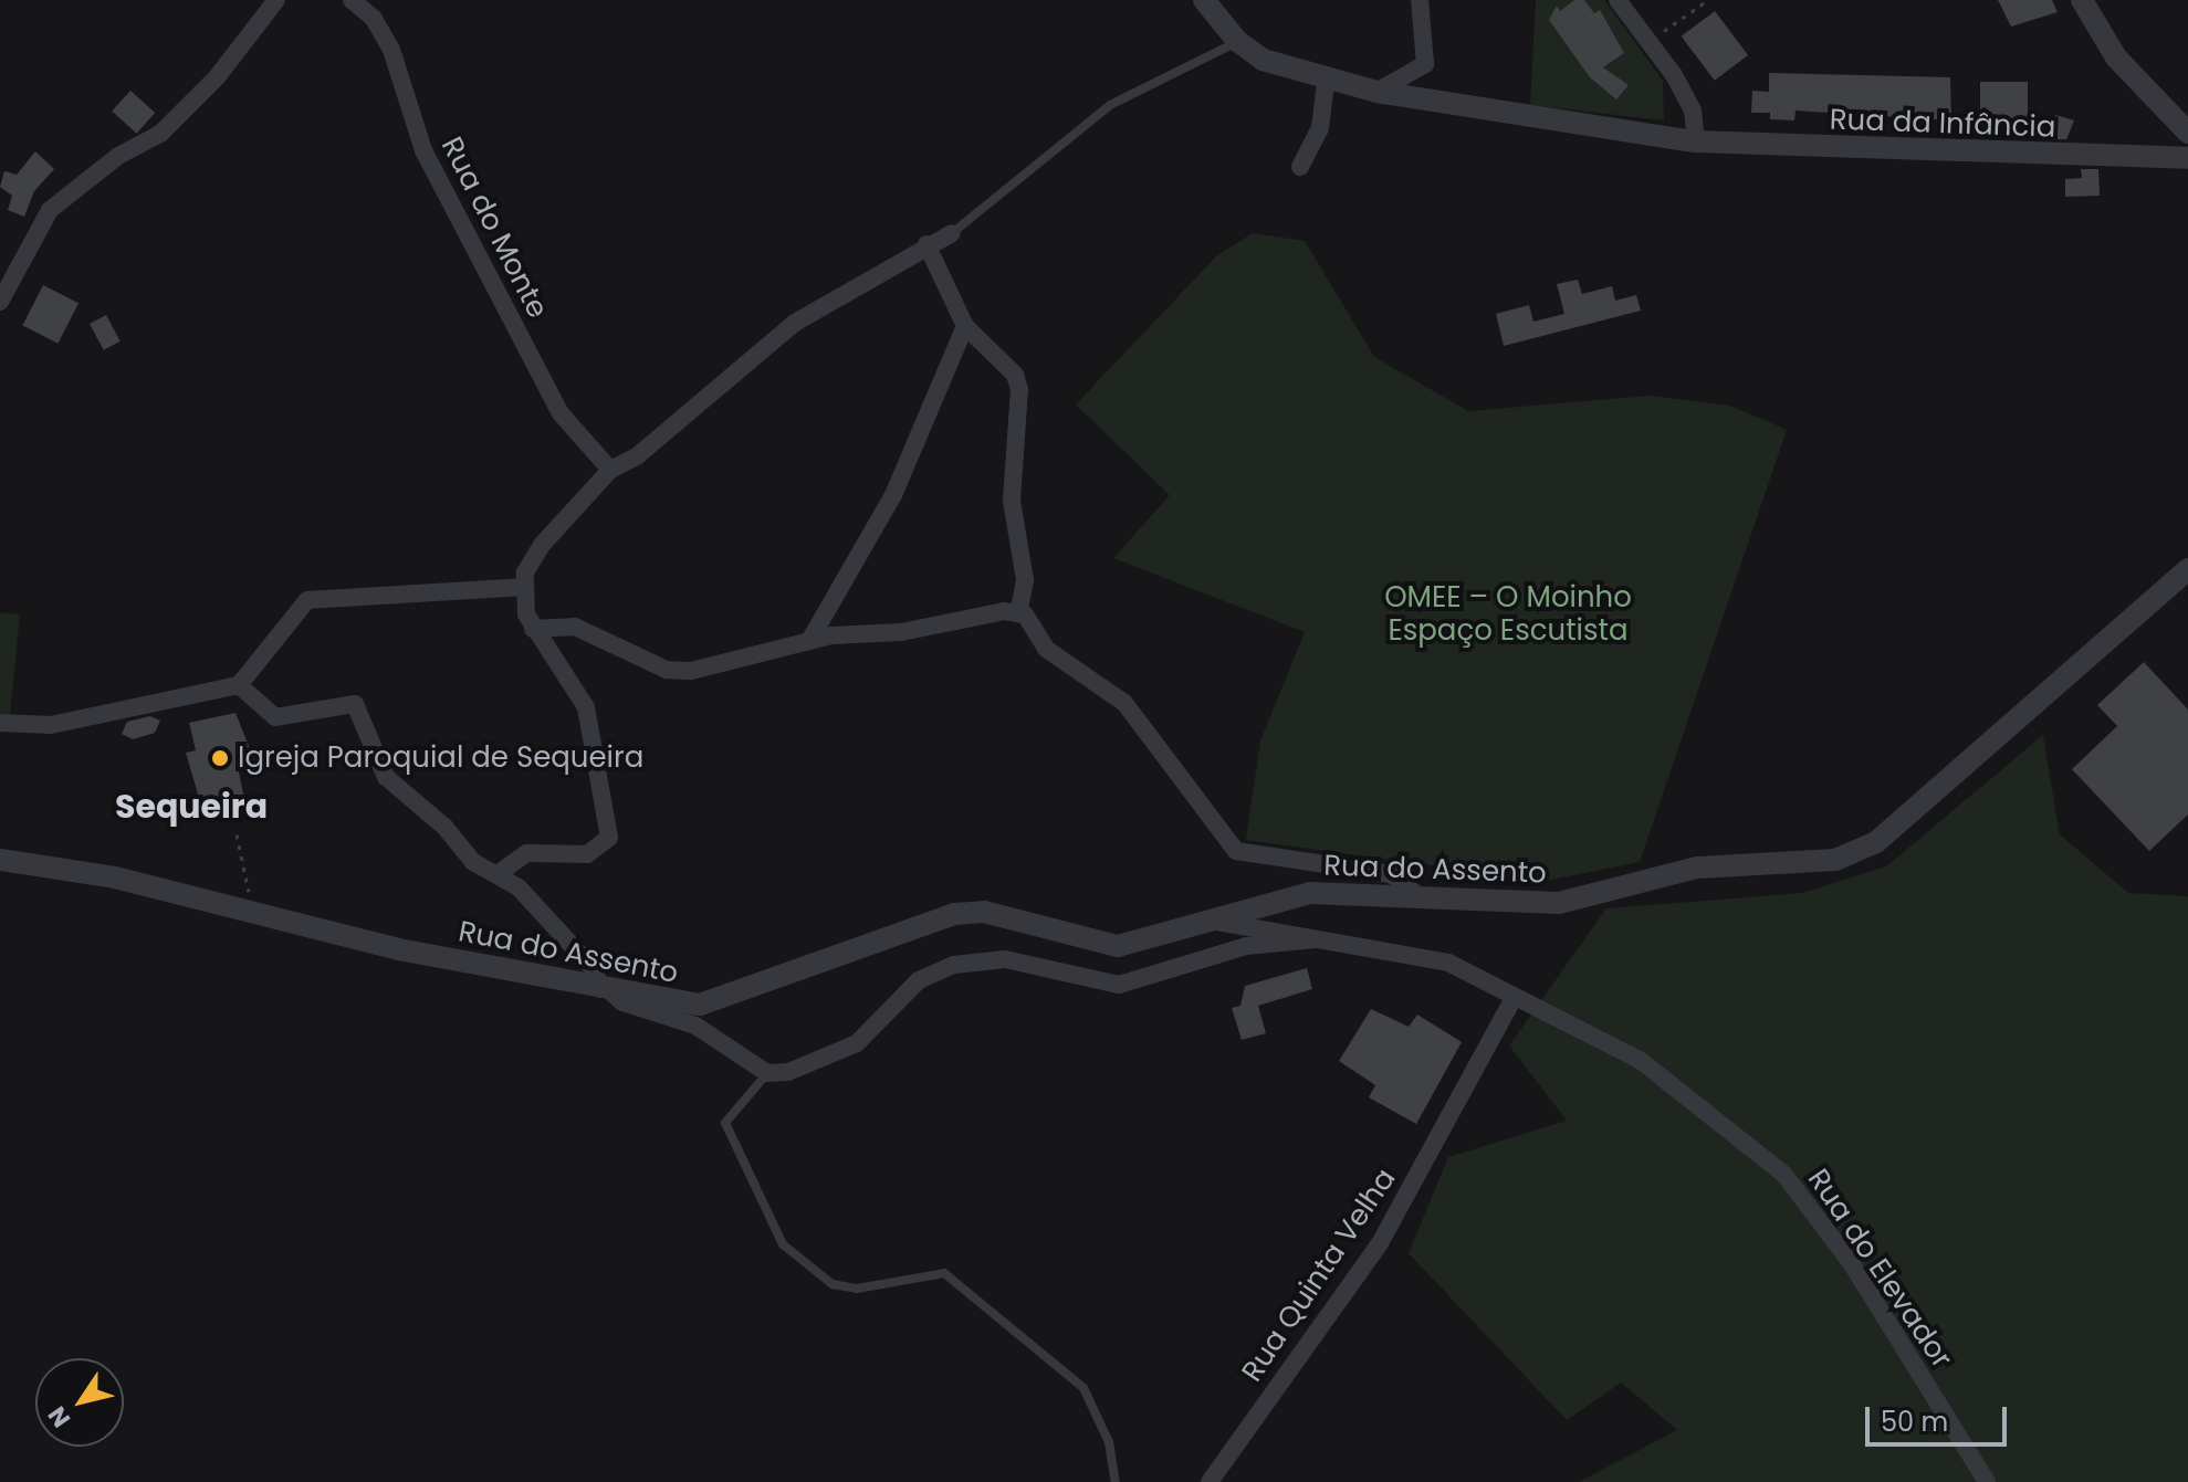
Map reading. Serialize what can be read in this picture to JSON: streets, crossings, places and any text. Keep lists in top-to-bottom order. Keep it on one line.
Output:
{"streets":{"street":["Rua da Infância","Rua do Monte","Rua do Assento","Rua do Elevador","Rua Quinta Velha"]},"crossings":[["Rua do Assento","Rua do Elevador"],["Rua do Elevador","Rua Quinta Velha"]],"districts":["Sequeira"],"parks":["OMEE – O Moinho Espaço Escutista"],"places":["Igreja Paroquial de Sequeira"],"scale_bar":"50 m","north":"bottom left"}
